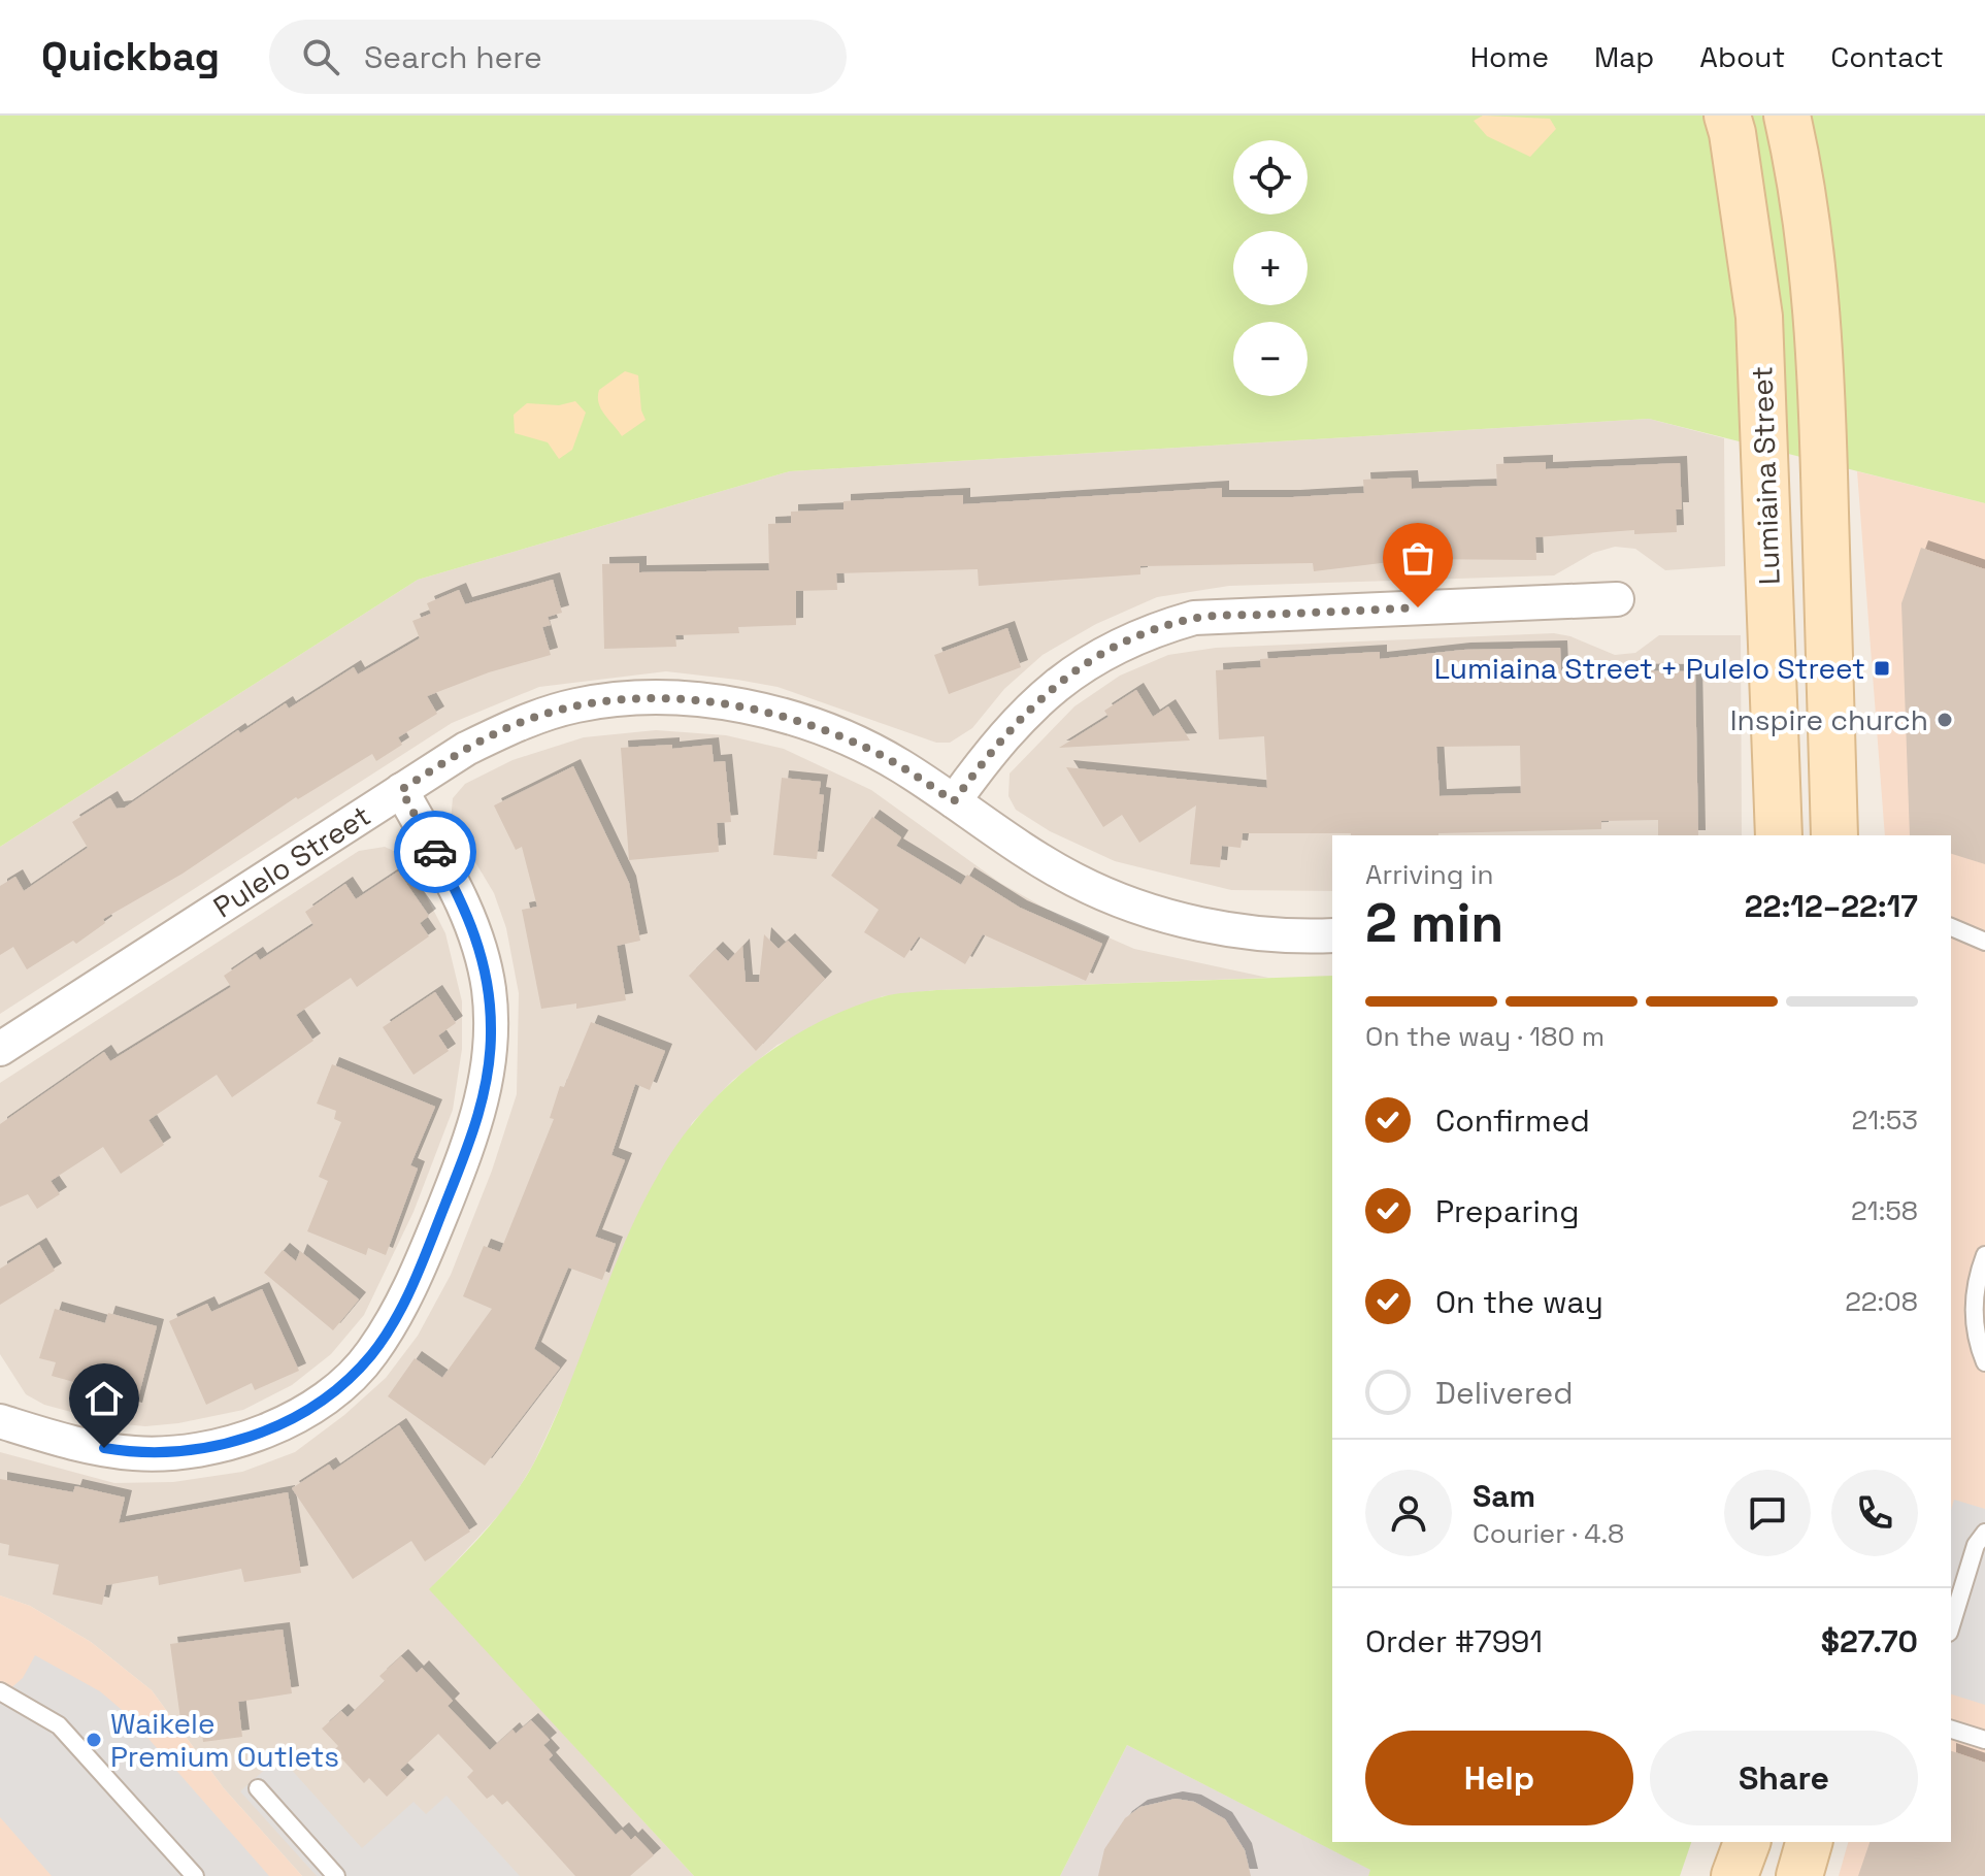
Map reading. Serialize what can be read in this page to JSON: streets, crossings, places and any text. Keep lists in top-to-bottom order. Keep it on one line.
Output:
{"streets":{"main road":["Lumiaina Street"],"street":["Pulelo Street"]},"places":{"transit":["Lumiaina Street + Pulelo Street"],"other":["Inspire church","Waikele Premium Outlets"]},"page":{"header":"Quickbag","search":"Search here","nav":["Home","Map","About","Contact"],"map_buttons":["+","−"],"heading":["2 min","Arriving in","22:12–22:17"],"panel":["Sam","Courier · 4.8","Order #7991","$27.70"],"bar":"On the way · 180 m","list":[["Confirmed","21:53"],["Preparing","21:58"],["On the way","22:08"],"Delivered"],"buttons":["Help","Share"]}}
